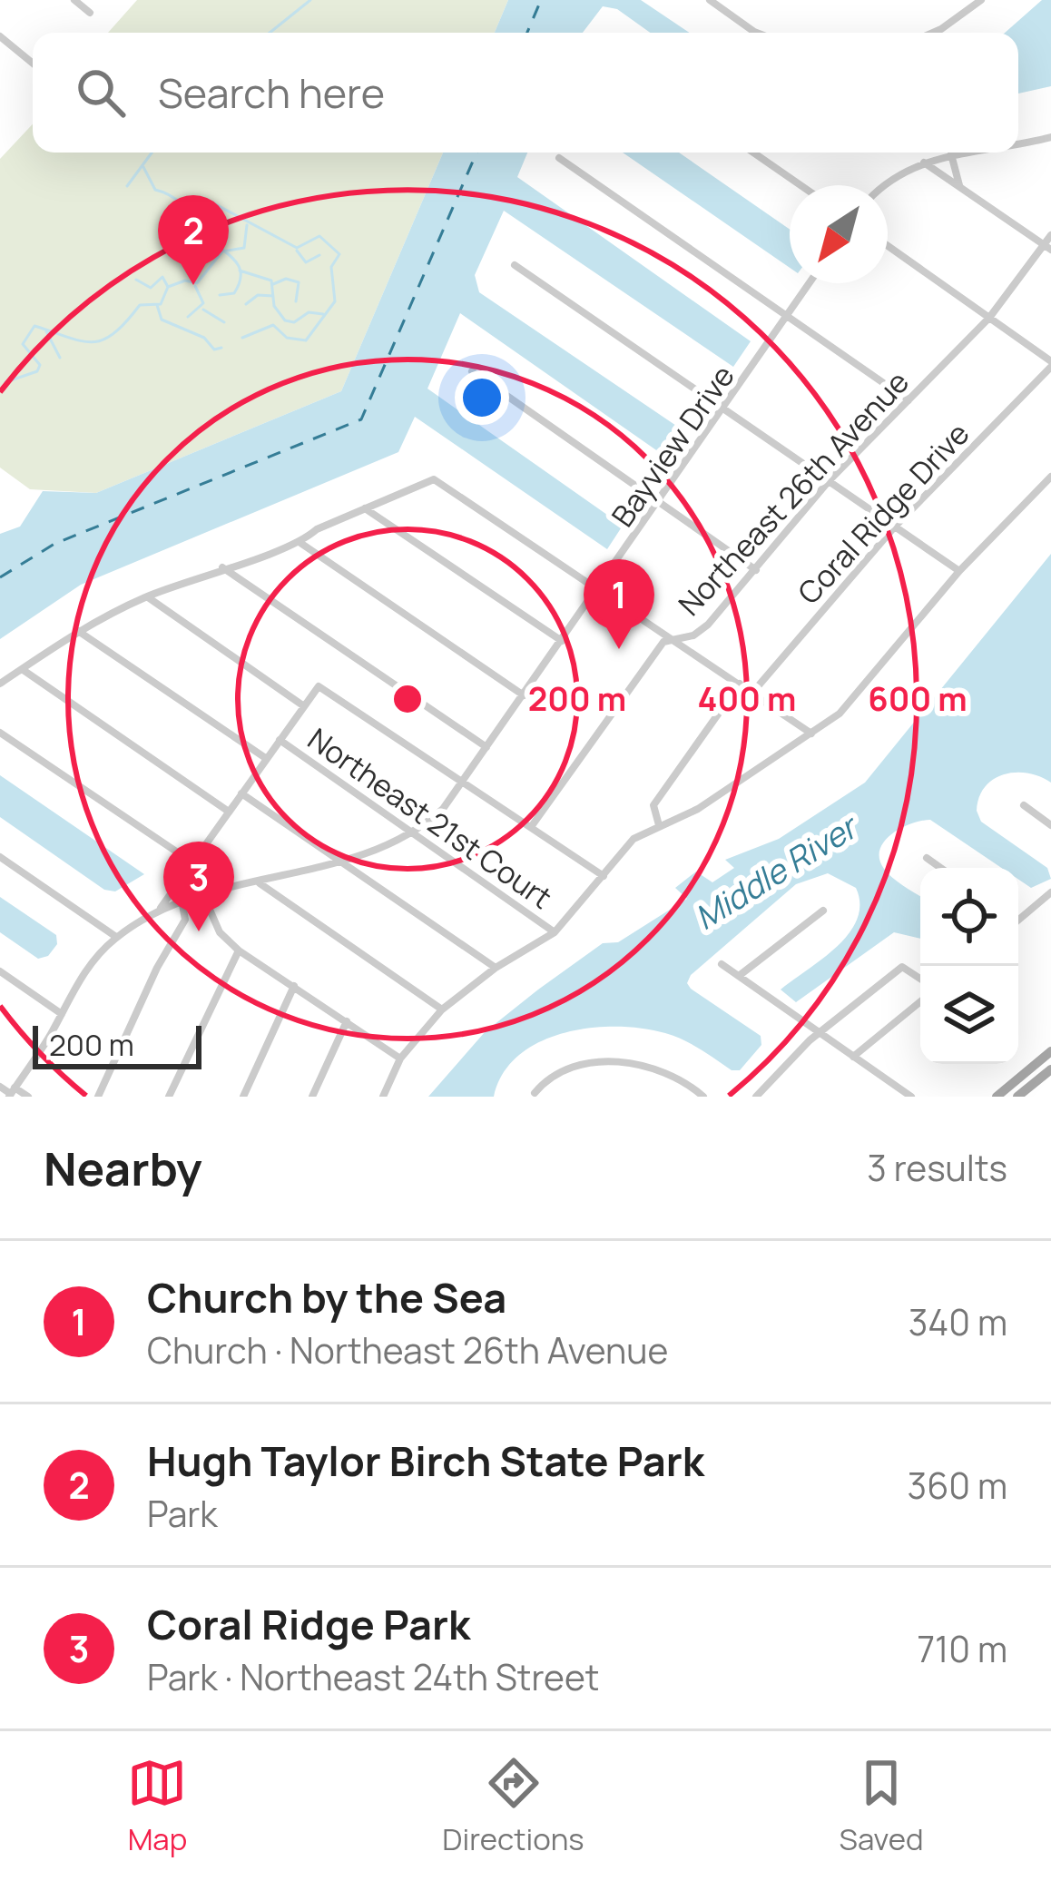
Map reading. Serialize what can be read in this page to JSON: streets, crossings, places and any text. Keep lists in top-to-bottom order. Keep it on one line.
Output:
{"streets":{"street":["Bayview Drive","Northeast 26th Avenue","Coral Ridge Drive","Northeast 21st Court"]},"crossings":[["Bayview Drive","Northeast 21st Court"]],"water":["Middle River"],"scale_bar":"200 m","north":"bottom left","page":{"search":"Search here","pins":["2","1","3"],"scale":"200 m","heading":["Nearby","3 results"],"list":[{"mark":"1","name":"Church by the Sea","note":"Church · Northeast 26th Avenue","value":"340 m"},{"mark":"2","name":"Hugh Taylor Birch State Park","note":"Park","value":"360 m"},{"mark":"3","name":"Coral Ridge Park","note":"Park · Northeast 24th Street","value":"710 m"}],"nav":["Map","Directions","Saved"]},"rings":["200 m","400 m","600 m"]}
